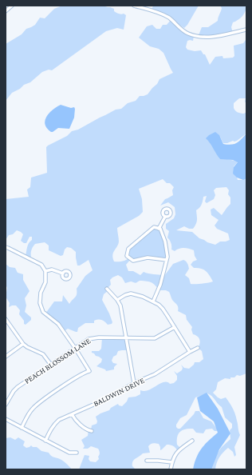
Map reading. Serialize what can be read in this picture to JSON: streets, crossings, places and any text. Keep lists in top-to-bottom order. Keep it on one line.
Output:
{"streets":{"street":["PEACH BLOSSOM LANE","BALDWIN DRIVE"]}}
